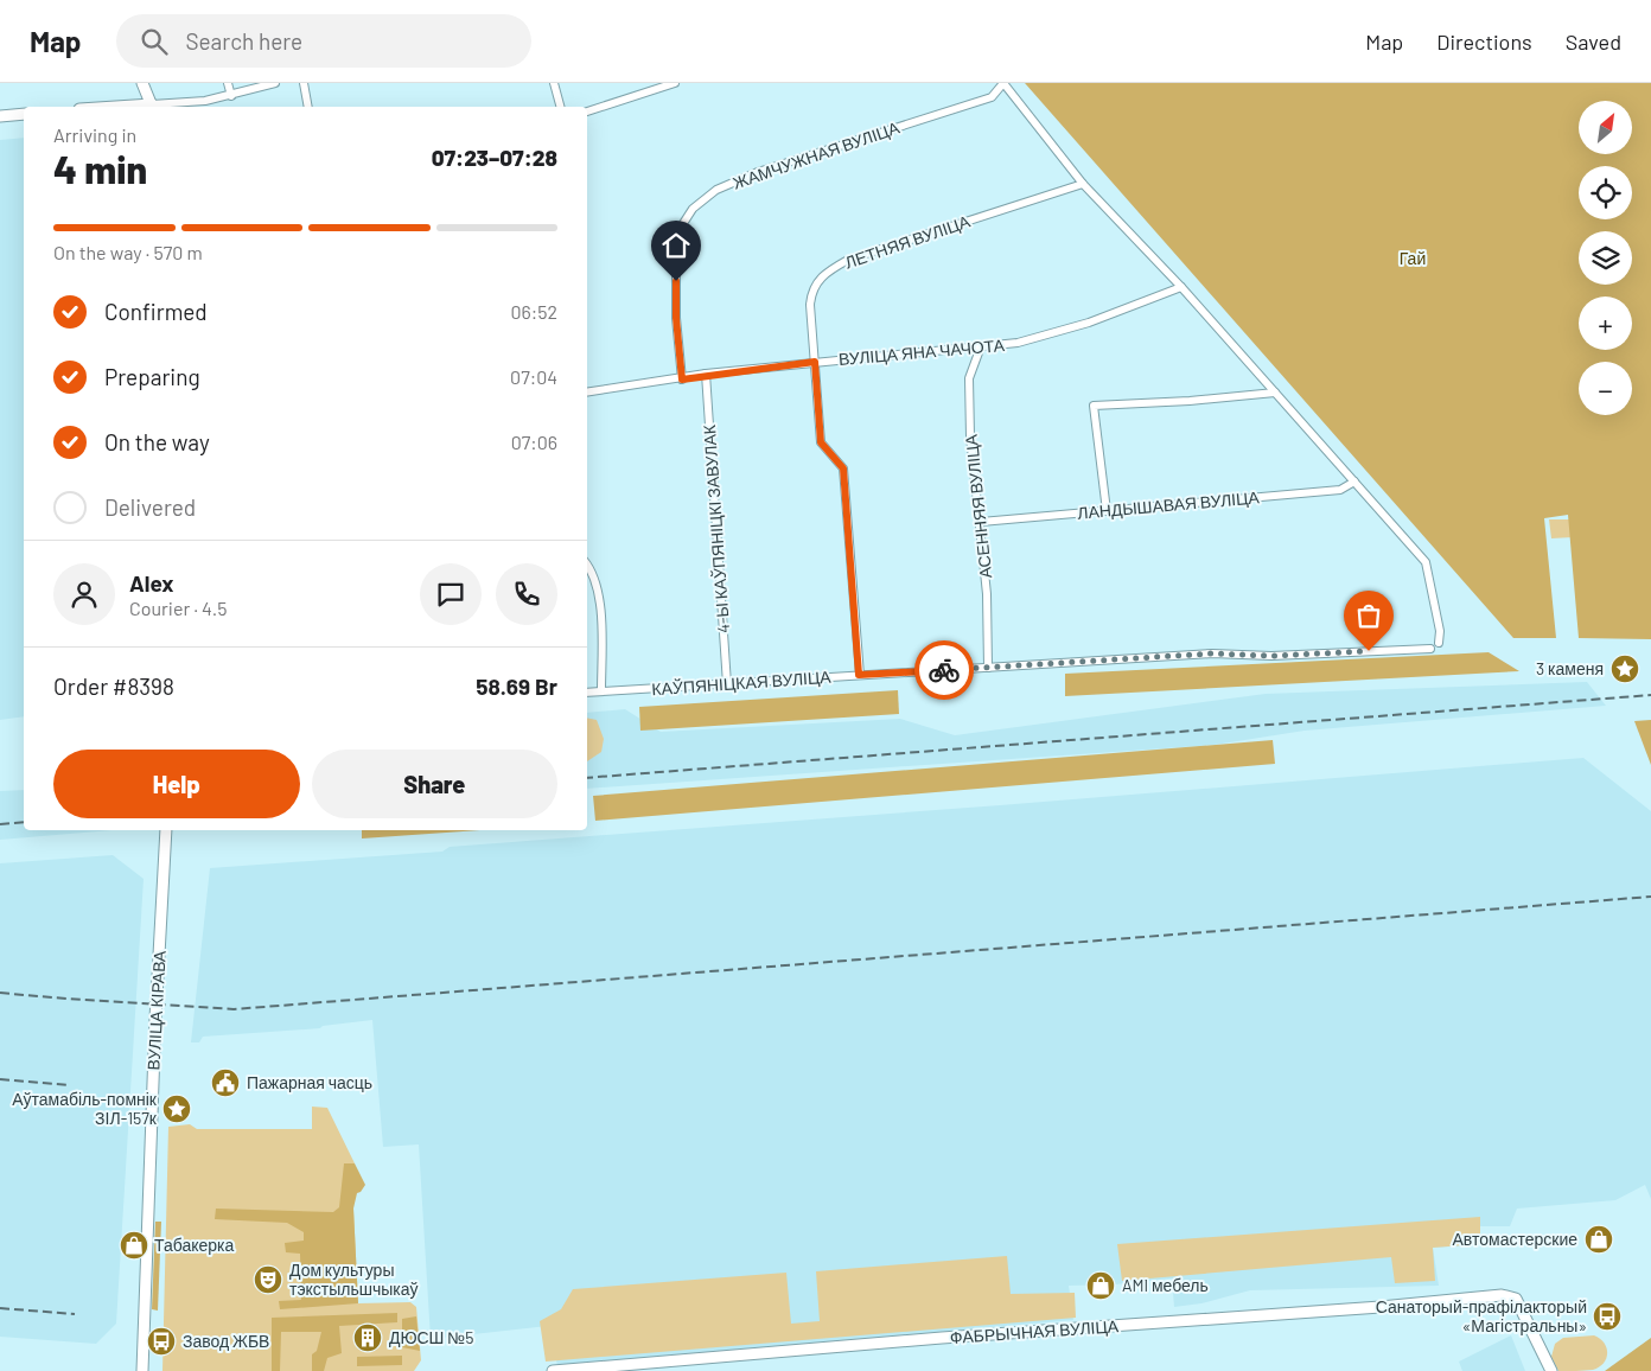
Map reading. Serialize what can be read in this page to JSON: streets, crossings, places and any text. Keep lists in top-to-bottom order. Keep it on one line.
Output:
{"streets":{"main road":["ВУЛІЦА КІРАВА","ФАБРЫЧНАЯ ВУЛІЦА"],"street":["ЖАМЧУЖНАЯ ВУЛІЦА","ЛЕТНЯЯ ВУЛІЦА","ВУЛІЦА ЯНА ЧАЧОТА","ЛАНДЫШАВАЯ ВУЛІЦА","АСЕННЯЯ ВУЛІЦА","4-Ы КАЎПЯНІЦКІ ЗАВУЛАК","КАЎПЯНІЦКАЯ ВУЛІЦА"]},"crossings":[["ЖАМЧУЖНАЯ ВУЛІЦА","ВУЛІЦА ЯНА ЧАЧОТА"],["ЛЕТНЯЯ ВУЛІЦА","ВУЛІЦА ЯНА ЧАЧОТА"],["ЛЕТНЯЯ ВУЛІЦА","КАЎПЯНІЦКАЯ ВУЛІЦА"],["ВУЛІЦА ЯНА ЧАЧОТА","АСЕННЯЯ ВУЛІЦА"],["ВУЛІЦА ЯНА ЧАЧОТА","4-Ы КАЎПЯНІЦКІ ЗАВУЛАК"],["ЛАНДЫШАВАЯ ВУЛІЦА","АСЕННЯЯ ВУЛІЦА"],["АСЕННЯЯ ВУЛІЦА","КАЎПЯНІЦКАЯ ВУЛІЦА"],["4-Ы КАЎПЯНІЦКІ ЗАВУЛАК","КАЎПЯНІЦКАЯ ВУЛІЦА"]],"parks":["Гай"],"places":{"place":["3 каменя","Аўтамабіль-помнік ЗІЛ-157к"],"public building":["Пажарная часць"],"shop":["Автомастерские","Табакерка","AMI мебель"],"theatre":["Дом культуры тэкстыльшчыкаў"],"bus stop":["Санаторый-прафілакторый «Магістральны»","Завод ЖБВ"],"building":["ДЮСШ №5"]},"north":"top right","page":{"header":"Map","search":"Search here","nav":["Map","Directions","Saved"],"map_buttons":["+","−"],"heading":["4 min","Arriving in","07:23–07:28"],"panel":["Alex","Courier · 4.5","Order #8398","58.69 Br"],"bar":"On the way · 570 m","list":[["Confirmed","06:52"],["Preparing","07:04"],["On the way","07:06"],"Delivered"],"buttons":["Help","Share"]}}
